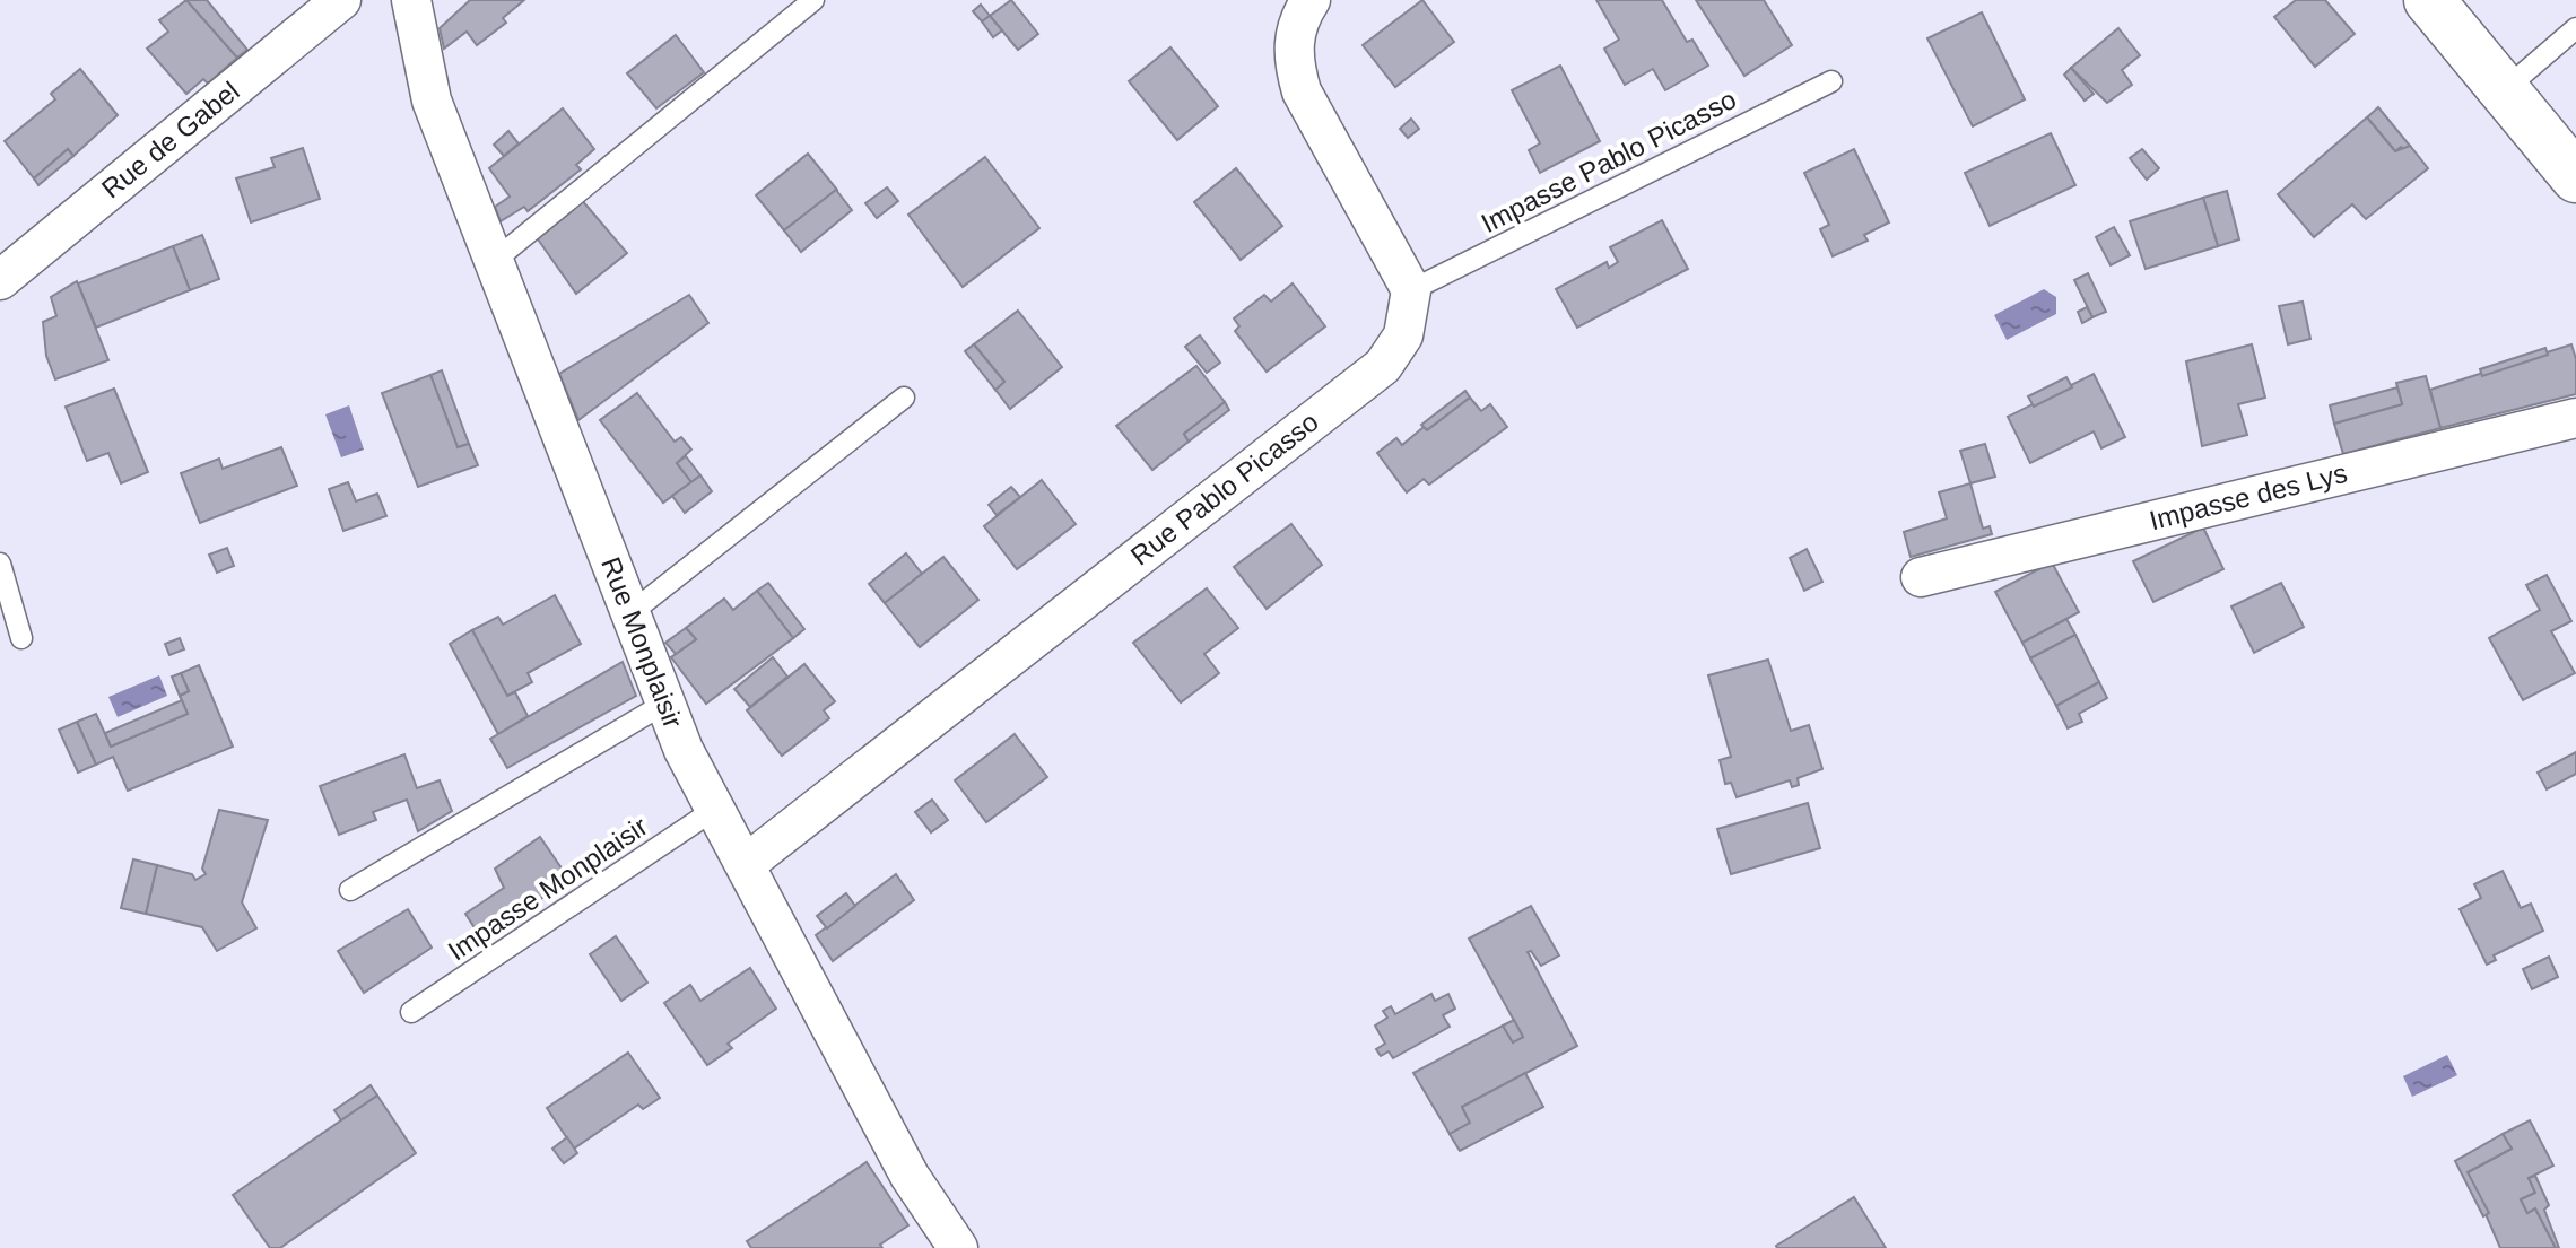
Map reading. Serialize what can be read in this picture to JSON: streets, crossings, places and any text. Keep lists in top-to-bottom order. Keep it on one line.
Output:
{"streets":{"street":["Rue de Gabel","Rue Pablo Picasso","Impasse des Lys","Rue Monplaisir"],"lane":["Impasse Pablo Picasso","Impasse Monplaisir"]},"crossings":[["Impasse Pablo Picasso","Rue Pablo Picasso"],["Rue Pablo Picasso","Rue Monplaisir"],["Rue Monplaisir","Impasse Monplaisir"]]}
